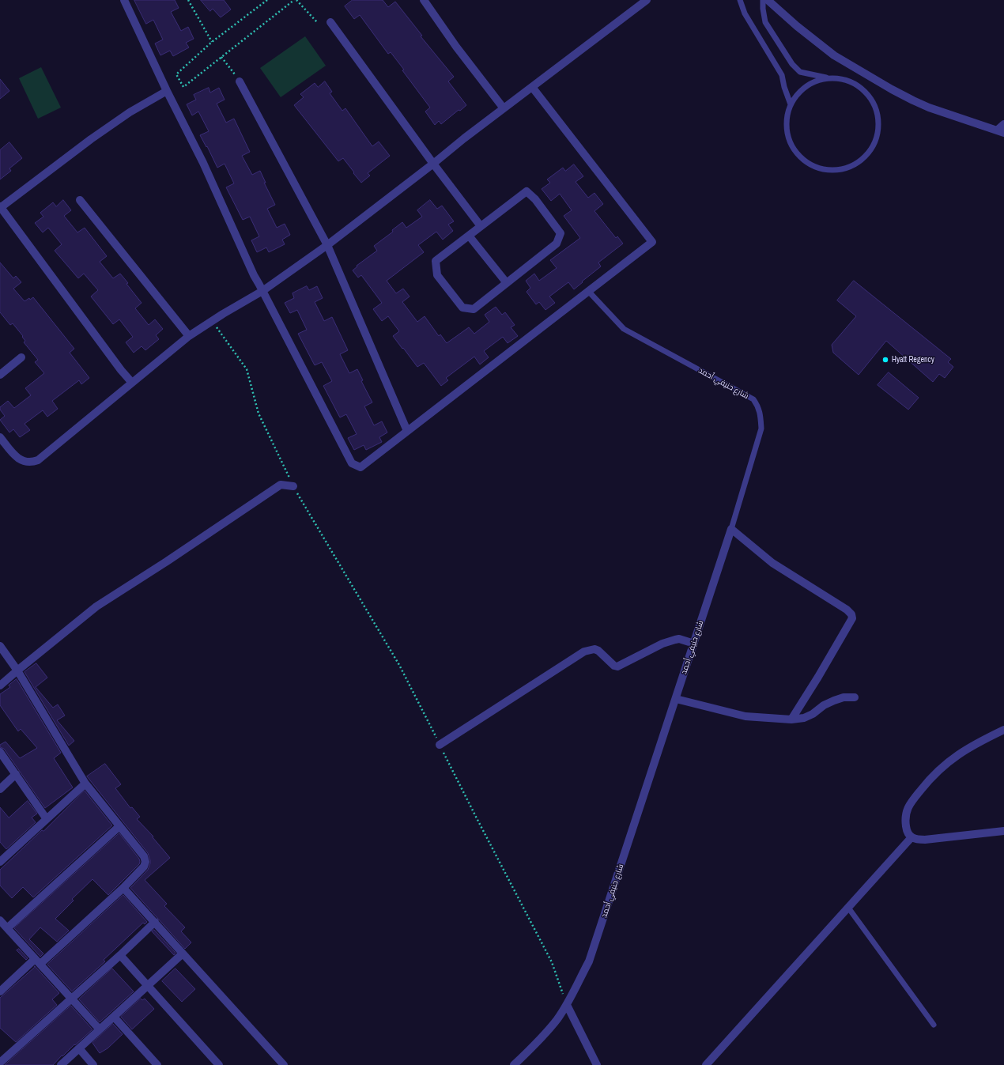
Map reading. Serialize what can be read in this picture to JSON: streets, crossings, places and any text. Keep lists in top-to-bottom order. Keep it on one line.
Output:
{"streets":{"street":["شارع حنيفي أحمد"]},"places":["Hyatt Regency"]}
